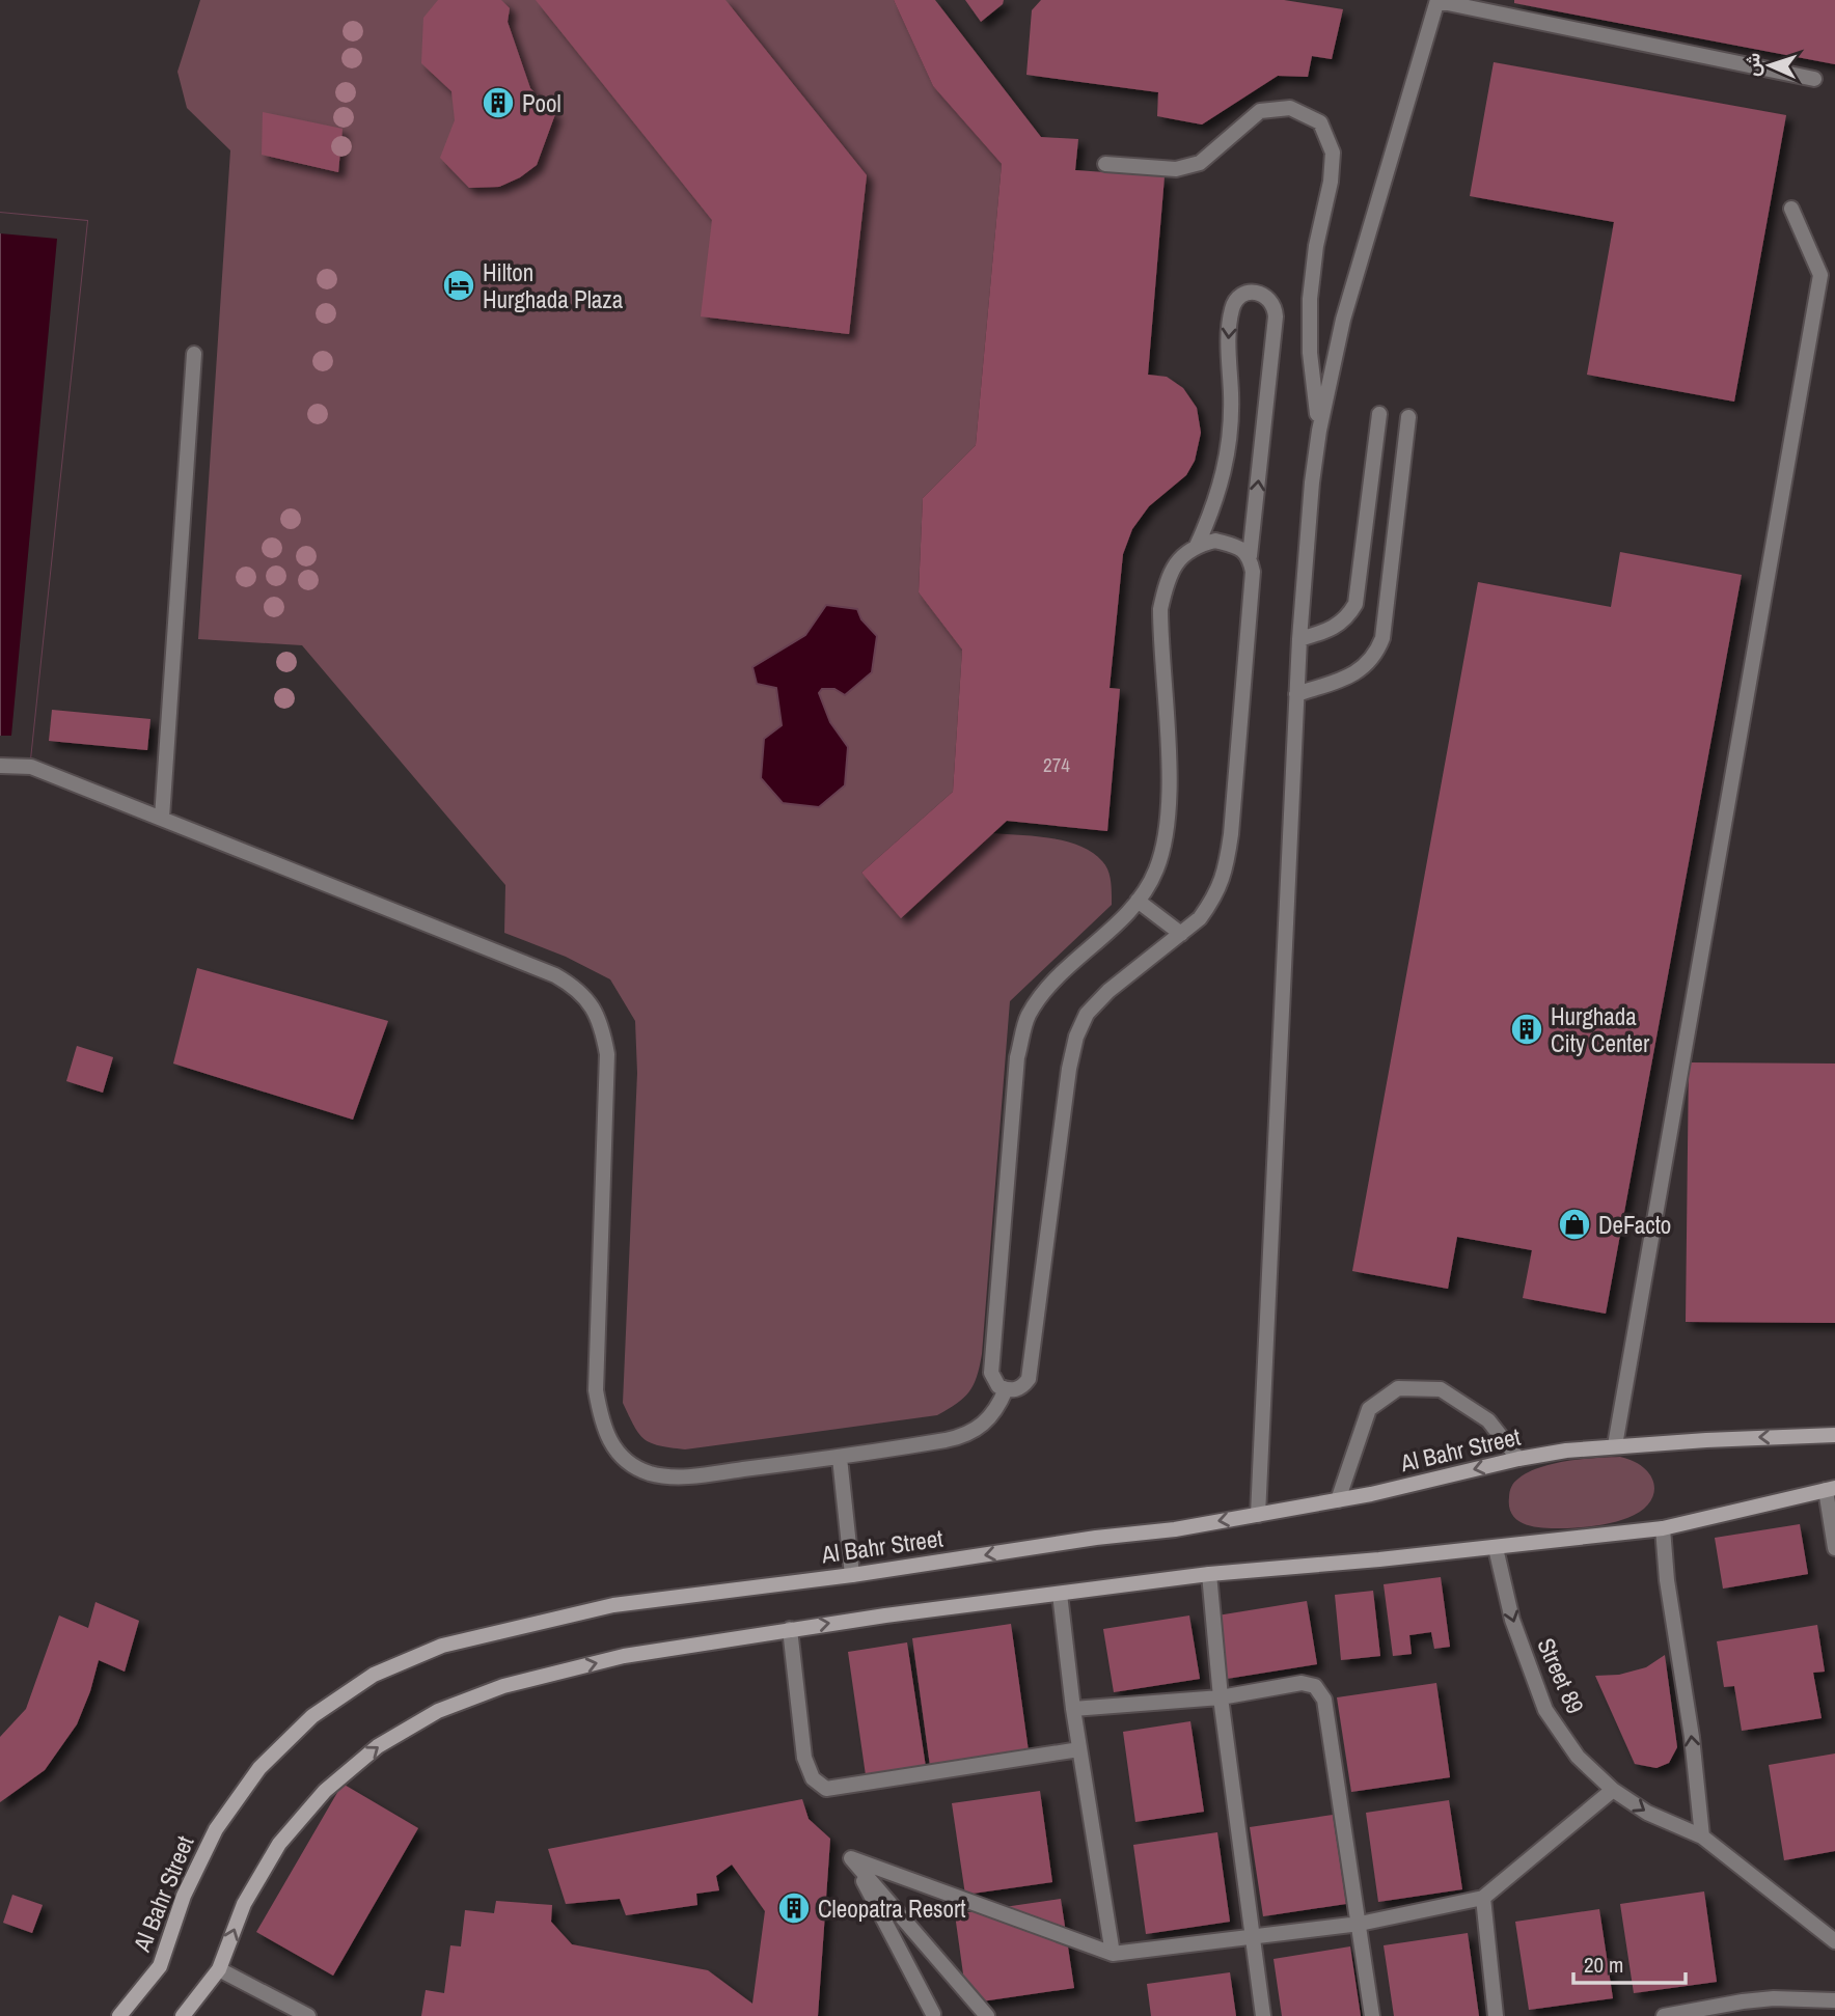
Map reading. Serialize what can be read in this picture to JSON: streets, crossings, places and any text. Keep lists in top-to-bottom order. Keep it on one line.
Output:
{"streets":{"main road":["Al Bahr Street"],"street":["Street 89"]},"one_way":["Street 89"],"places":{"building":["Pool","Hurghada City Center","Cleopatra Resort"],"hotel":["Hilton Hurghada Plaza"],"shop":["DeFacto"]},"house_numbers":["274"],"scale_bar":"20 m","north":"left"}
